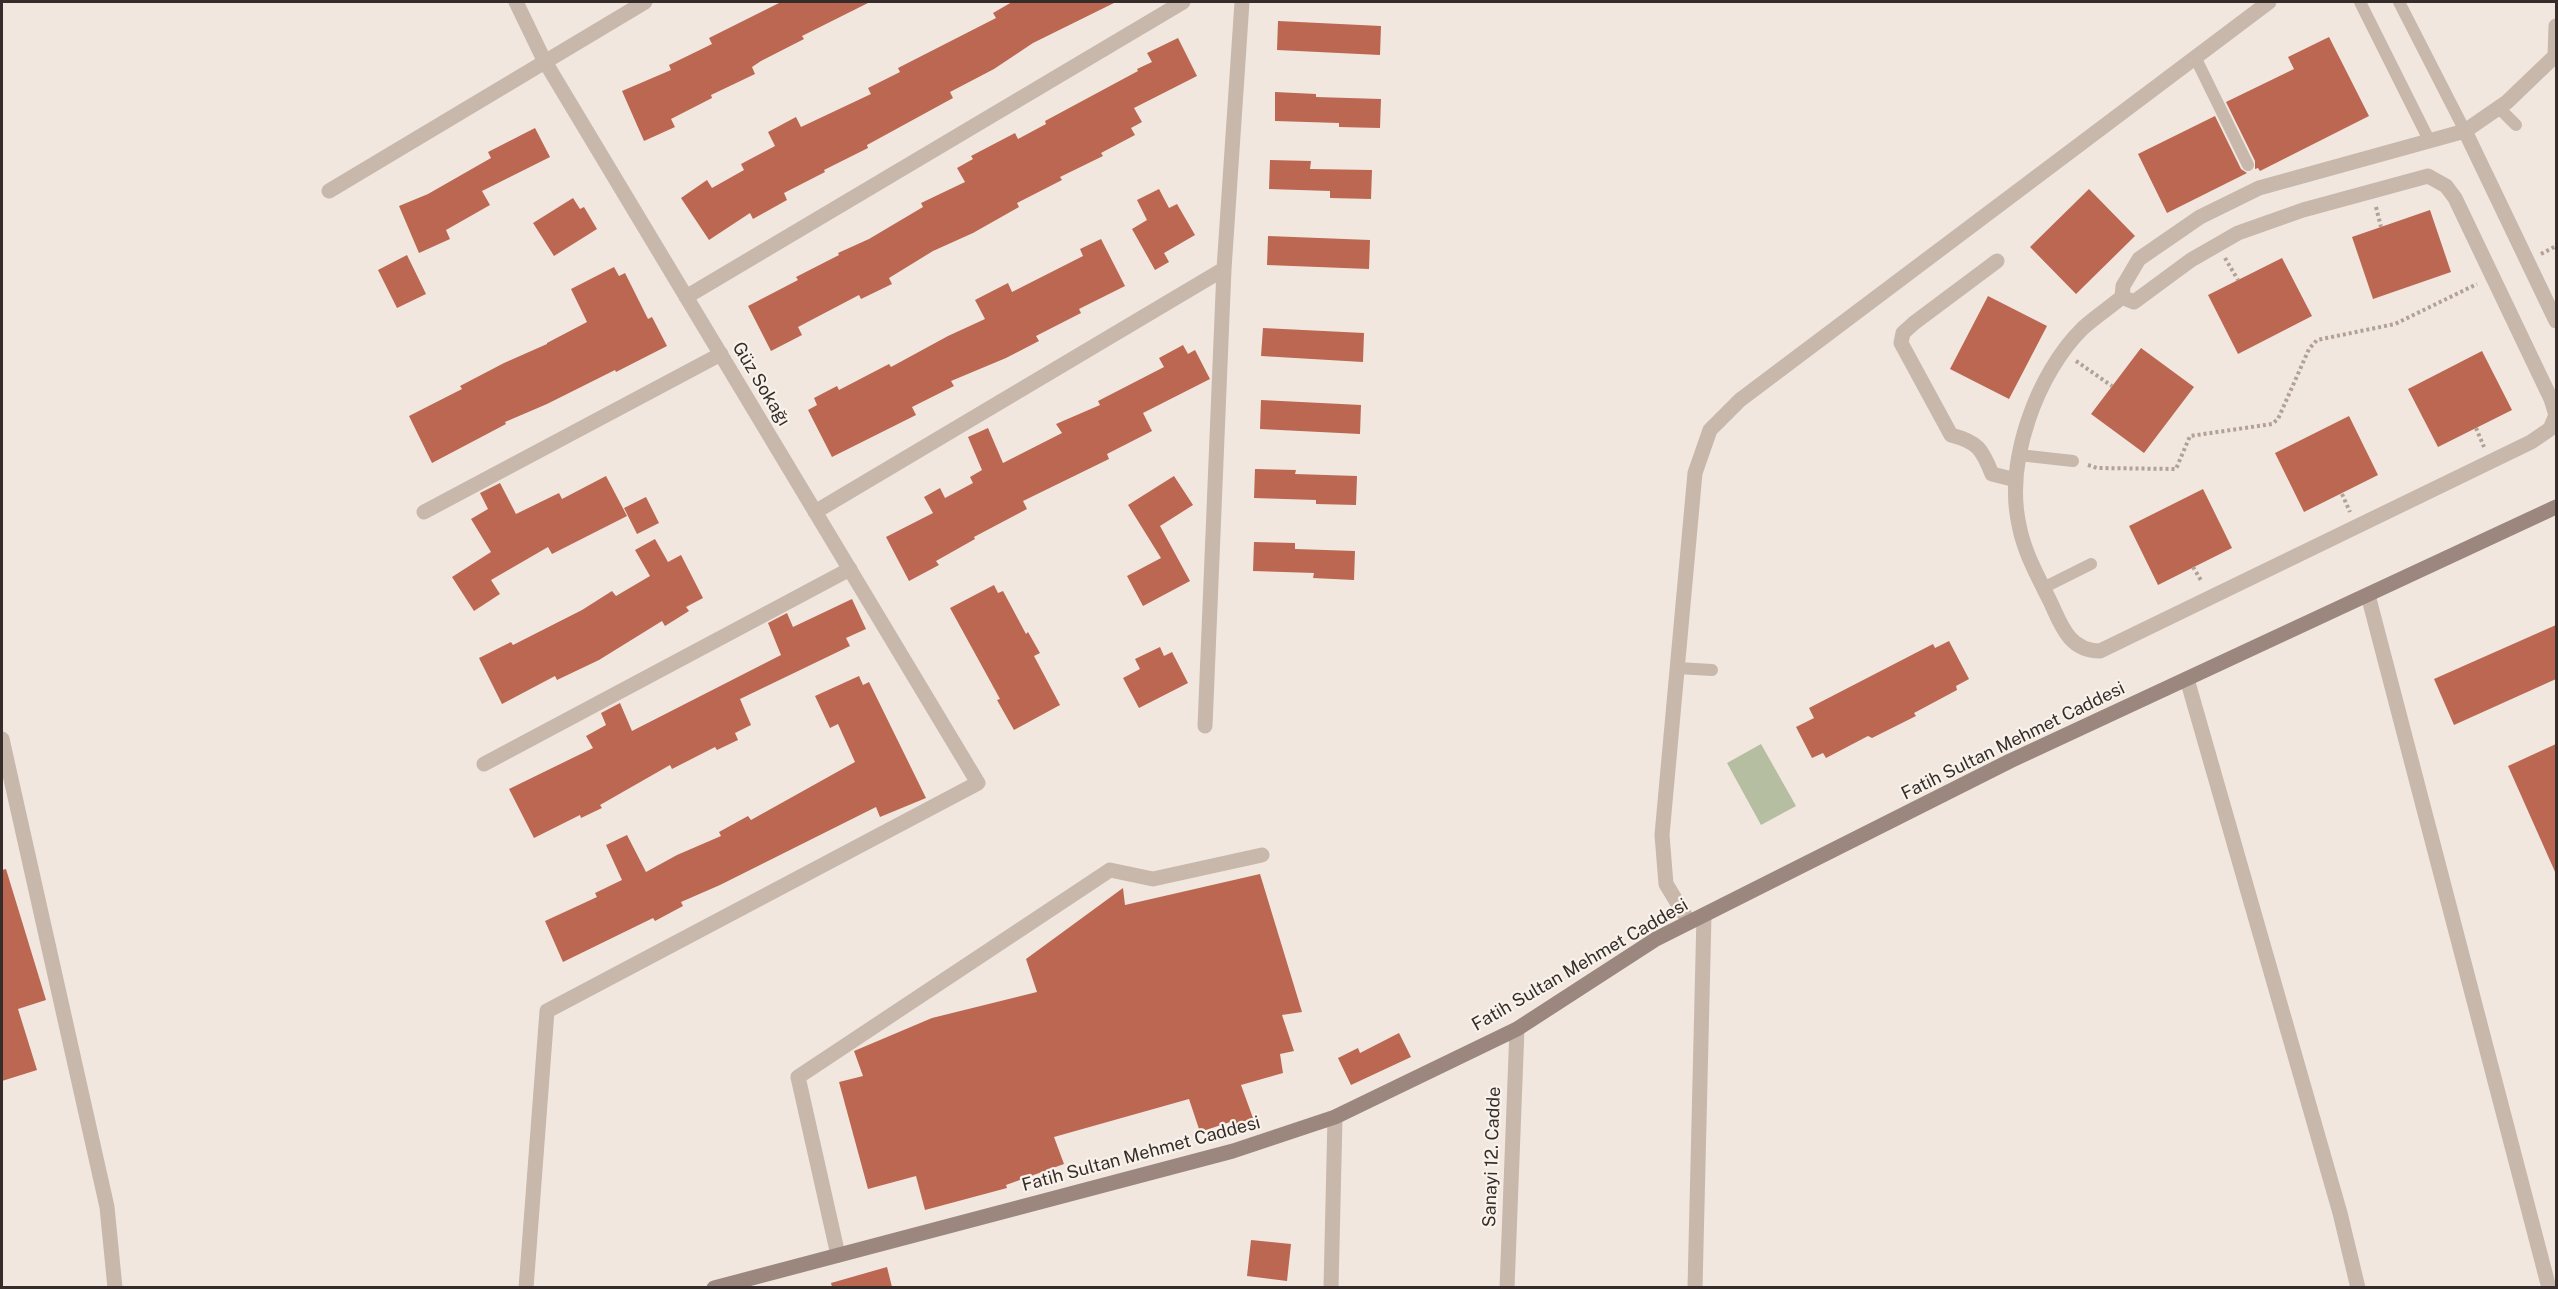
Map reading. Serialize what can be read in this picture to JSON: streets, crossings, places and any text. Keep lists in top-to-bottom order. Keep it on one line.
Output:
{"streets":{"main road":["Fatih Sultan Mehmet Caddesi"],"street":["Güz Sokağı","Sanayi 12. Cadde"]},"crossings":[["Fatih Sultan Mehmet Caddesi","Sanayi 12. Cadde"]]}
